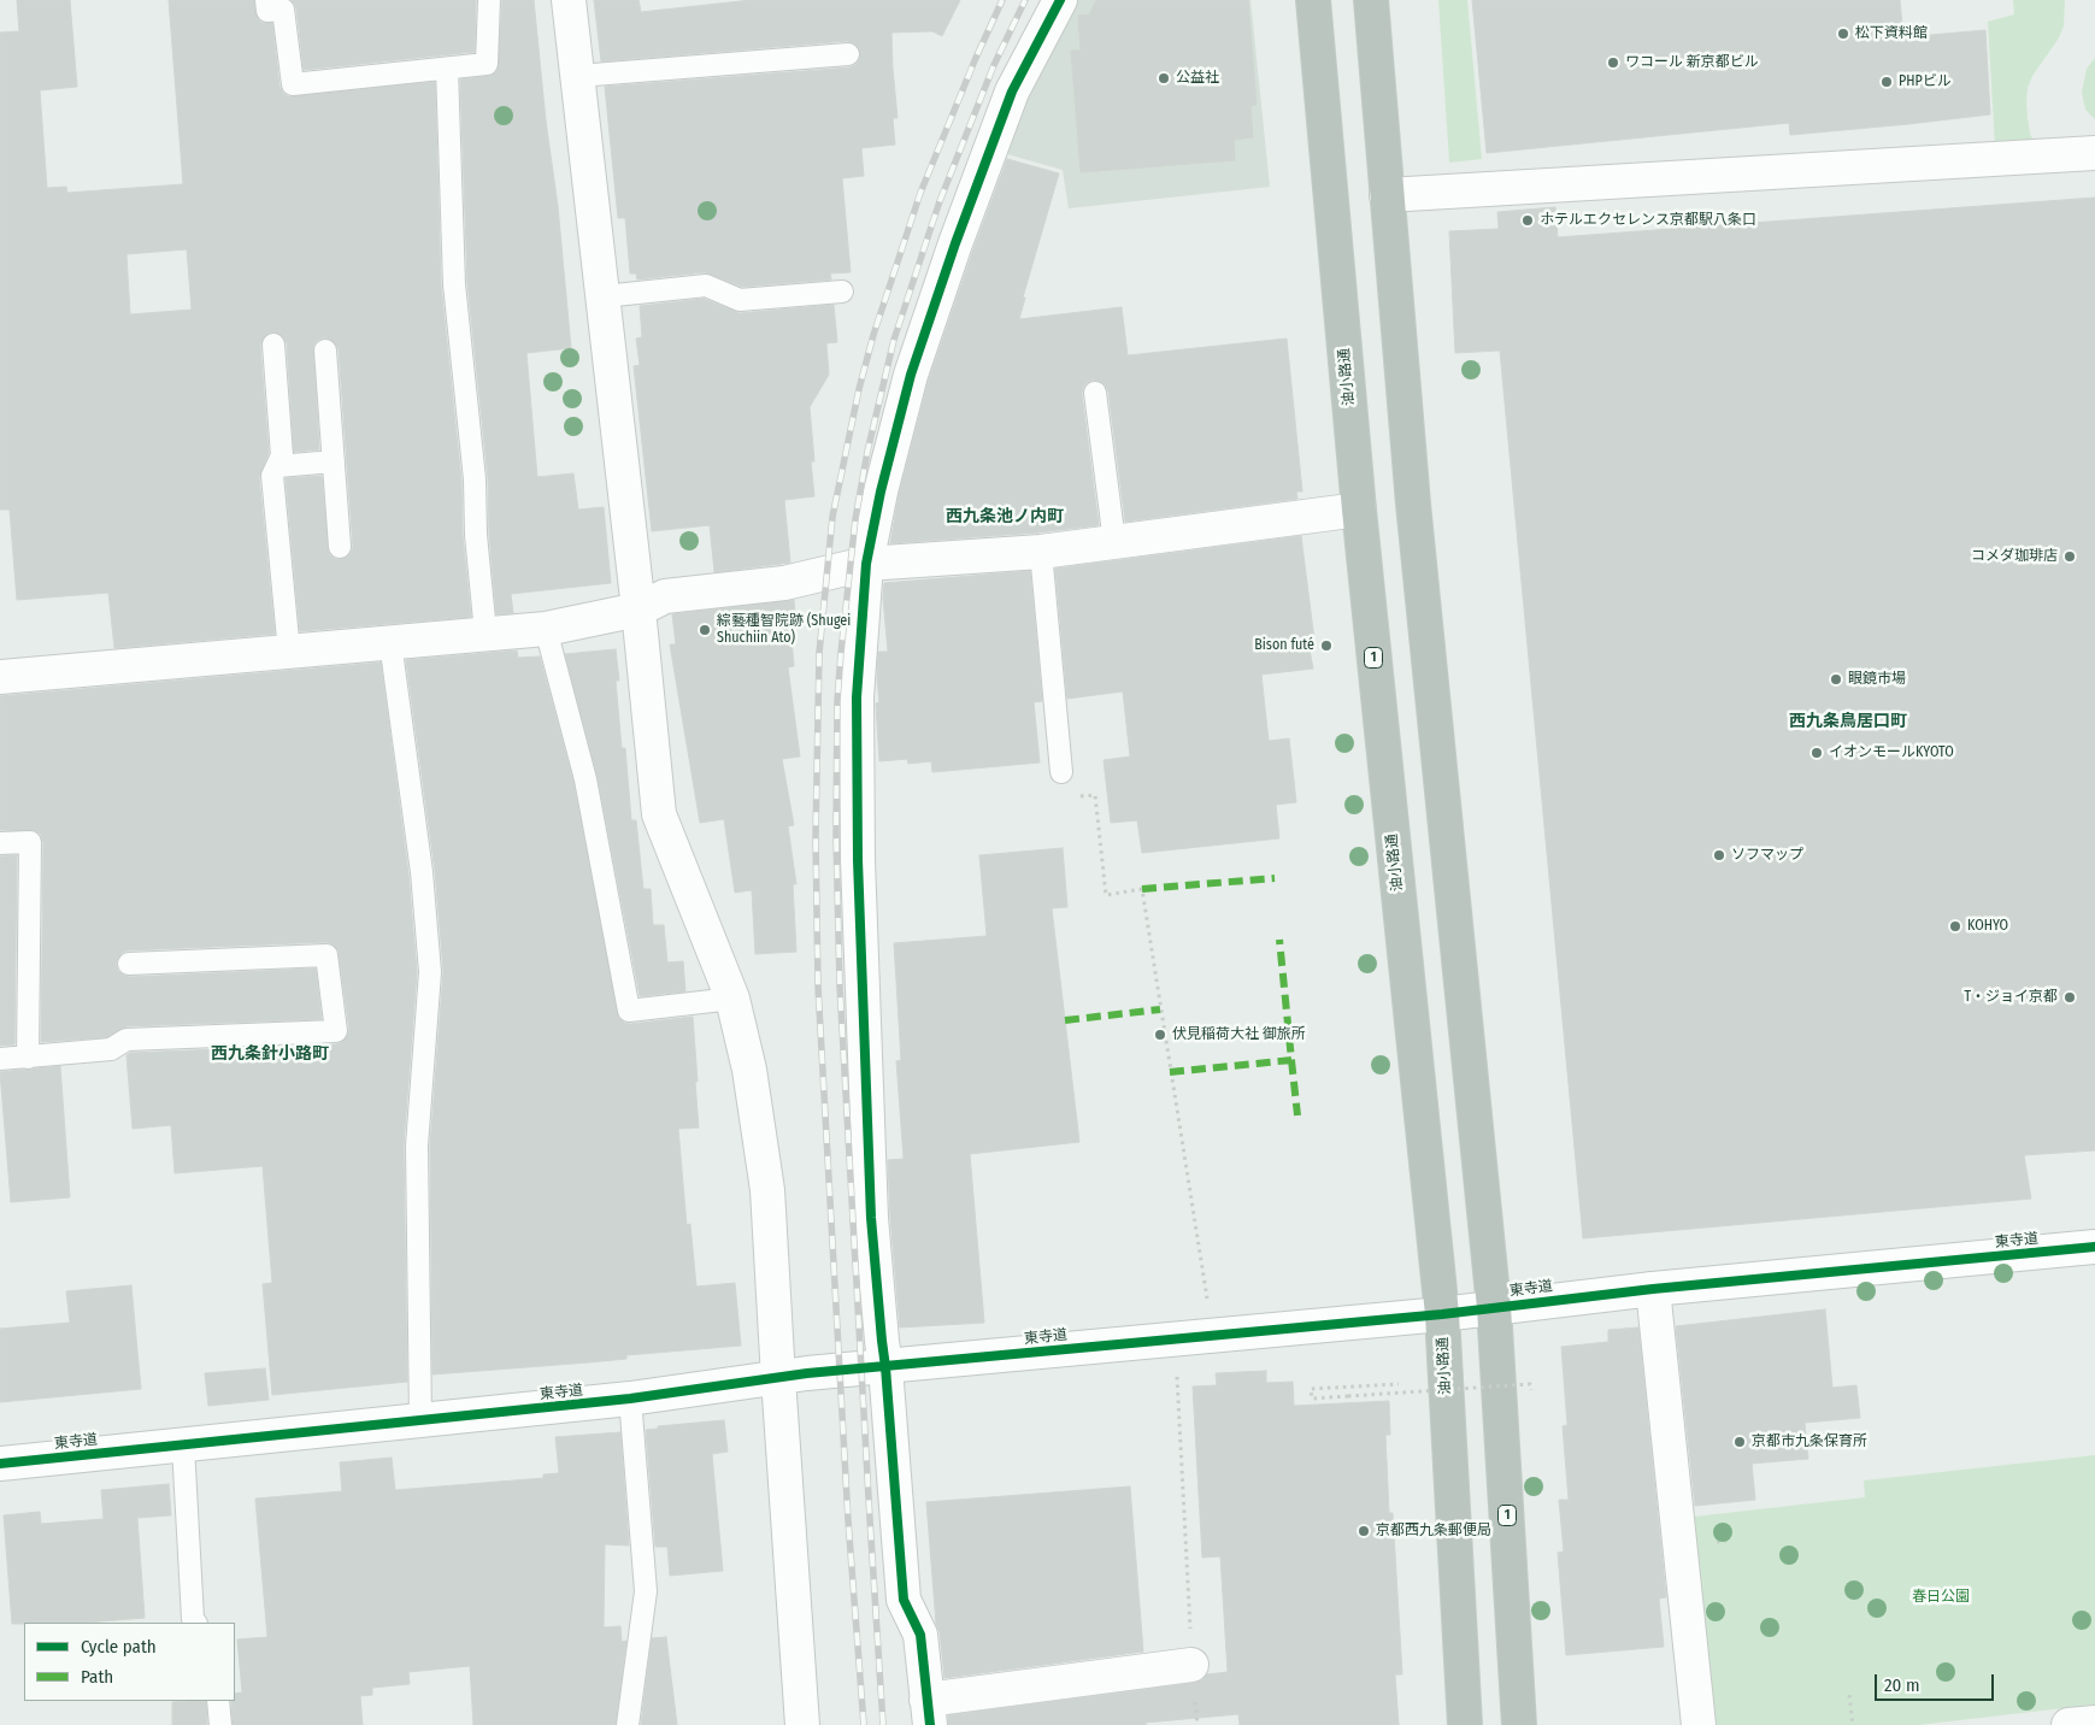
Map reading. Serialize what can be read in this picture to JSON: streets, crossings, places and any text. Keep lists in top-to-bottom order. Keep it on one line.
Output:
{"streets":{"highway":["油小路通","1"],"street":["東寺道"]},"crossings":[["油小路通","東寺道"],["1","東寺道"]],"districts":["西九条池ノ内町","西九条鳥居口町","西九条針小路町"],"parks":["春日公園"],"places":["松下資料館","ワコール 新京都ビル","公益社","PHPビル","ホテルエクセレンス京都駅八条口","コメダ珈琲店","綜藝種智院跡 (Shugei Shuchiin Ato)","Bison futé","眼鏡市場","イオンモールKYOTO","ソフマップ","KOHYO","T・ジョイ京都","伏見稲荷大社 御旅所","京都市九条保育所","京都西九条郵便局"],"legend":["Cycle path","Path"],"scale_bar":"20 m"}
